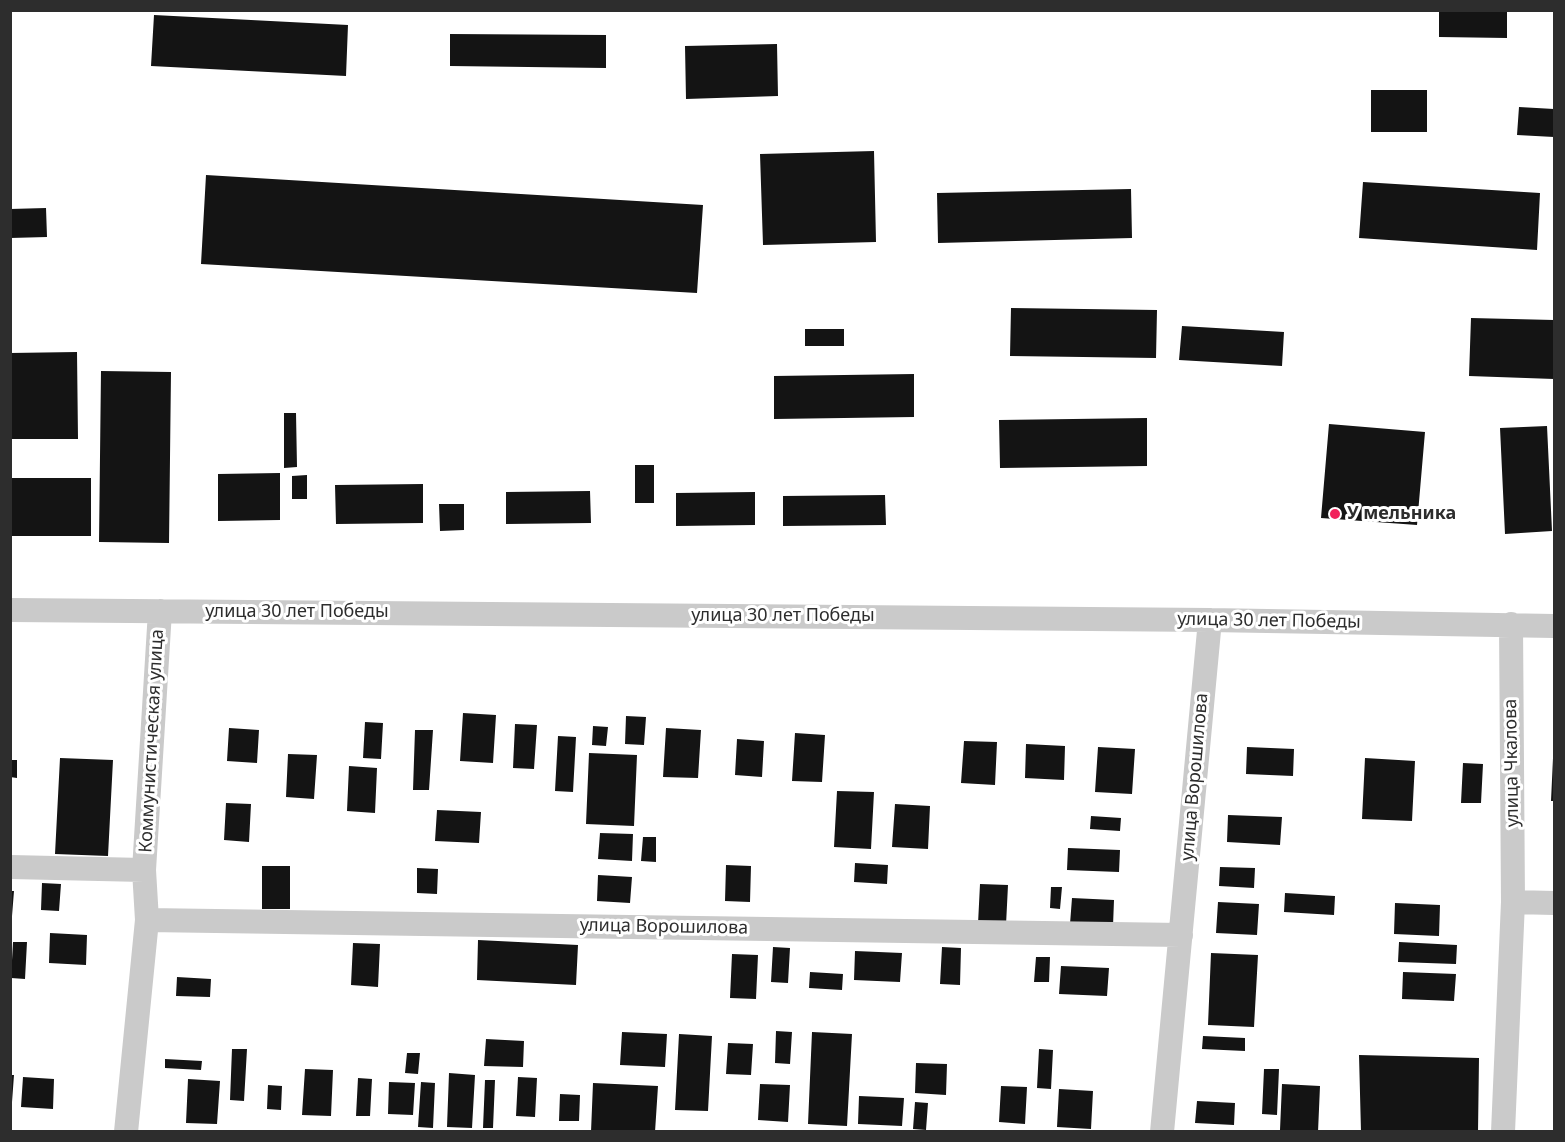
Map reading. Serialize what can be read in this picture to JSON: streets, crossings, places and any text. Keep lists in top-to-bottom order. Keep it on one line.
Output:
{"streets":{"street":["улица 30 лет Победы","Коммунистическая улица","улица Чкалова","улица Ворошилова"]},"crossings":[["улица 30 лет Победы","Коммунистическая улица"],["улица 30 лет Победы","улица Чкалова"],["улица 30 лет Победы","улица Ворошилова"],["Коммунистическая улица","улица Ворошилова"]],"places":["У мельника"]}
